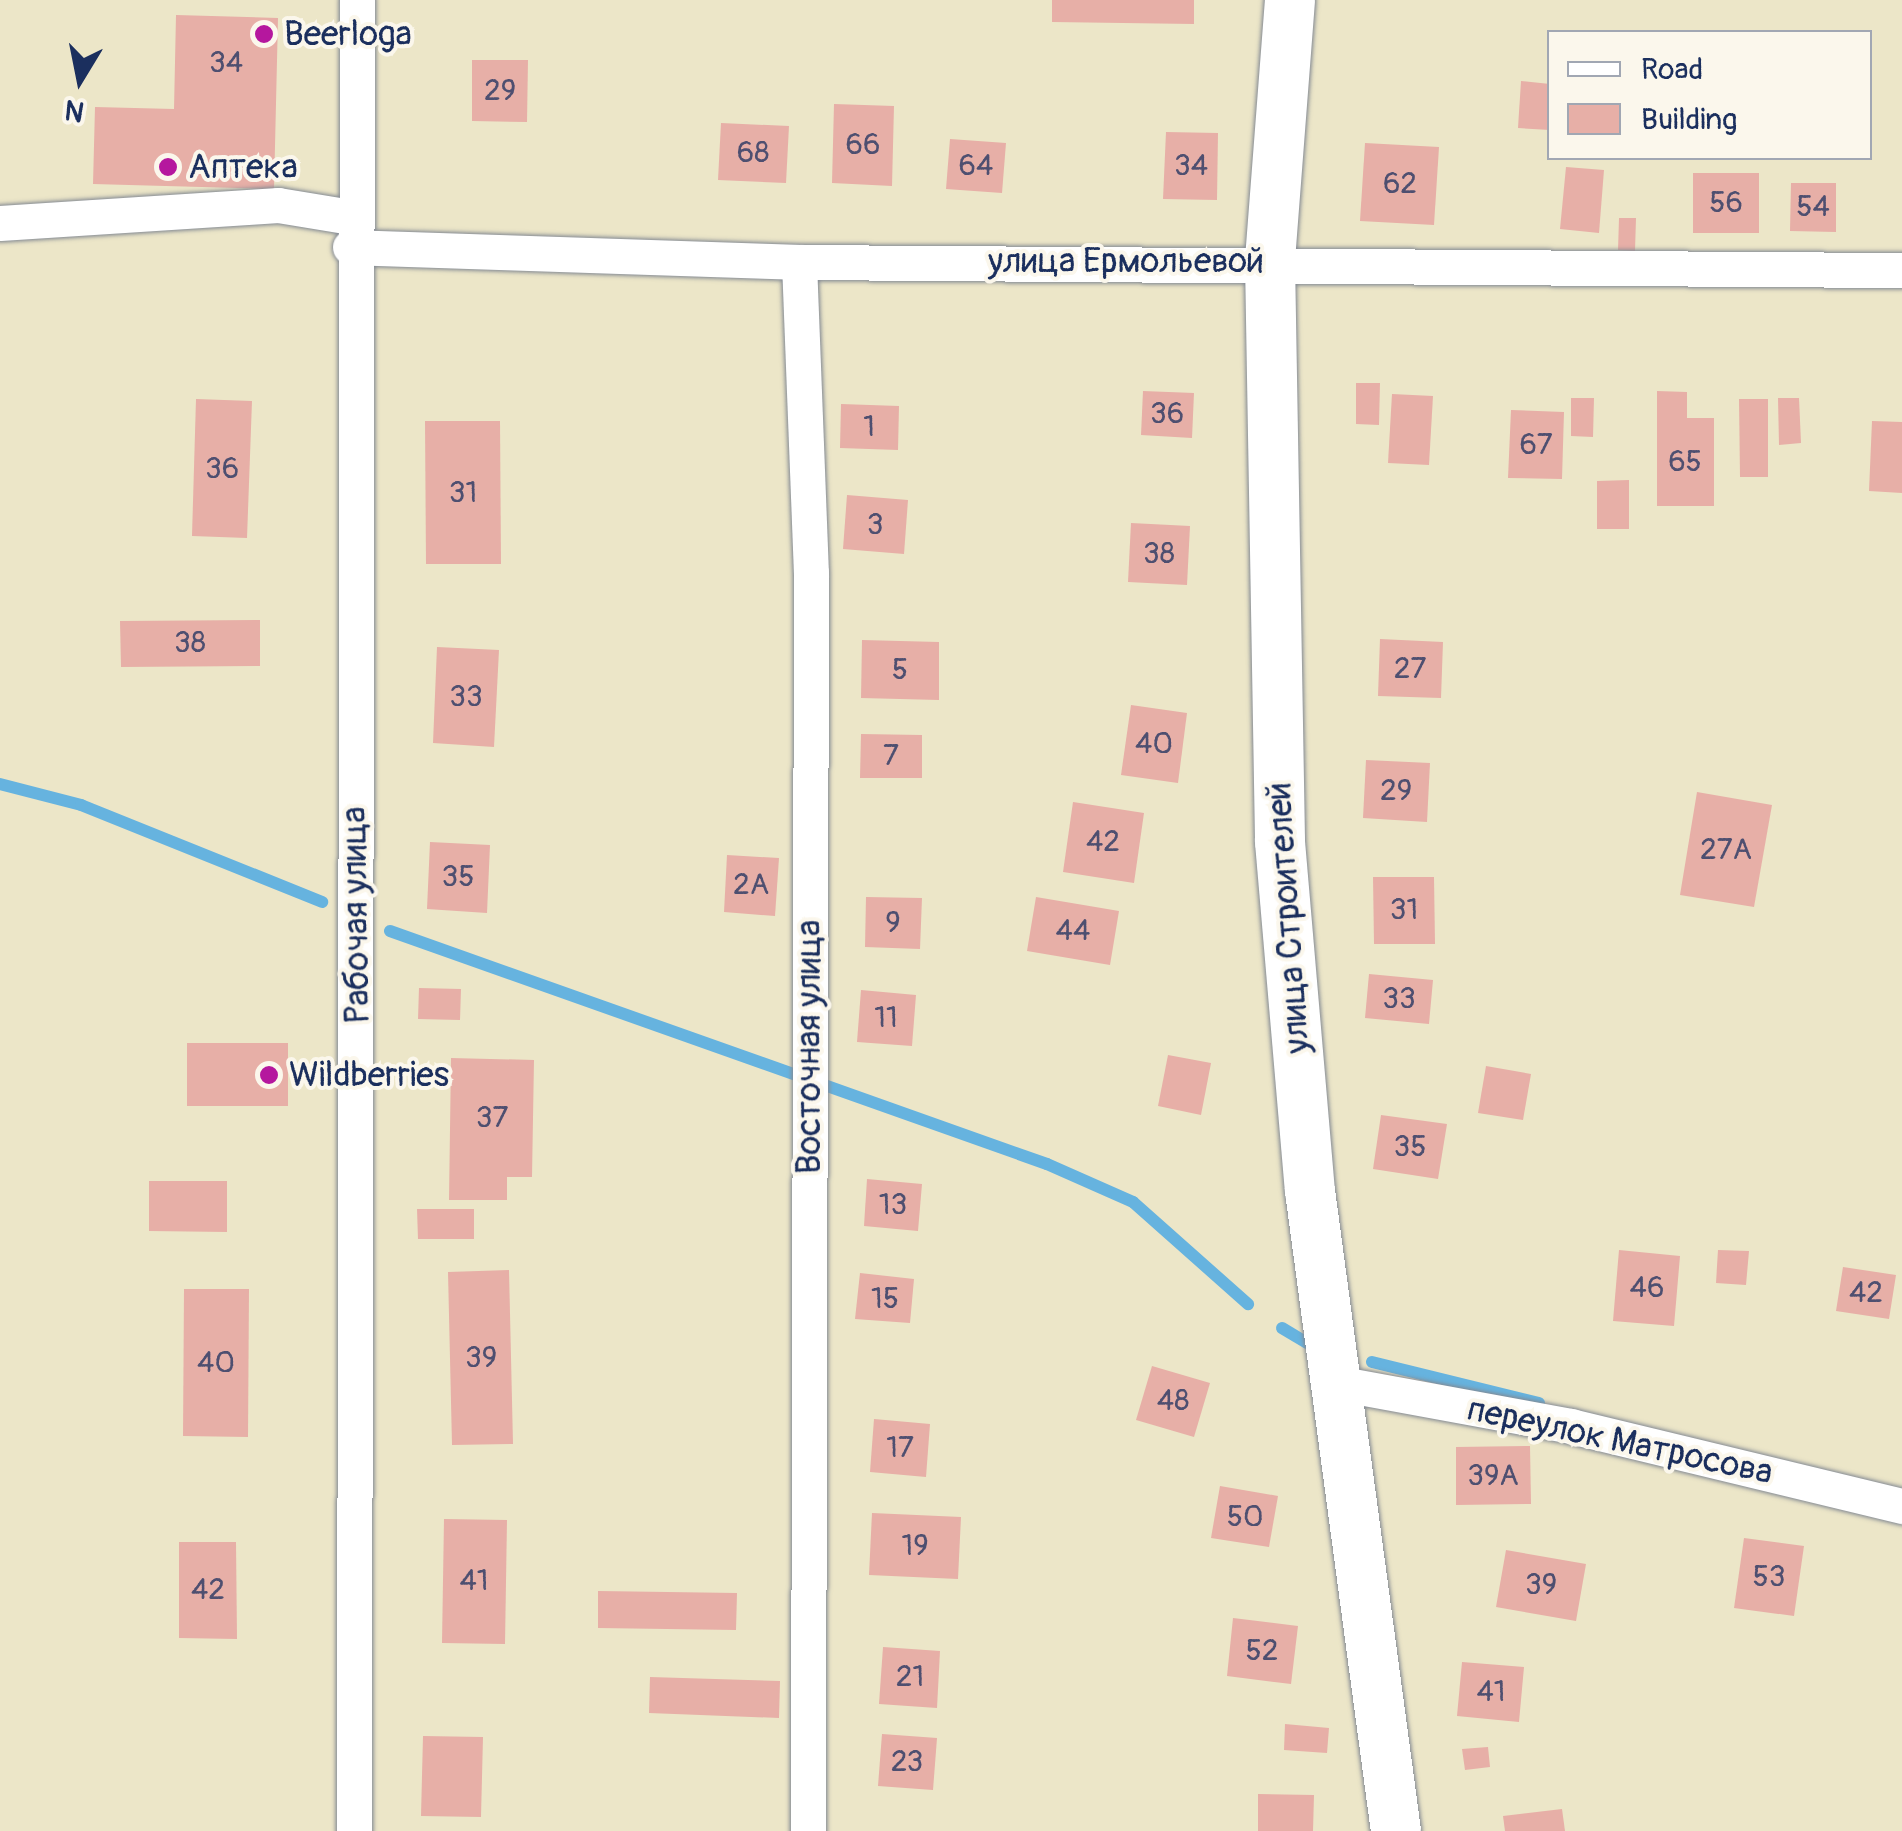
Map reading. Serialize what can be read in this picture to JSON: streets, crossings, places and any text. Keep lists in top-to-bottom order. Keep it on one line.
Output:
{"streets":{"street":["улица Ермольевой","Рабочая улица","улица Строителей","Восточная улица","переулок Матросова"]},"crossings":[["улица Ермольевой","Рабочая улица"],["улица Ермольевой","улица Строителей"],["улица Ермольевой","Восточная улица"],["улица Строителей","переулок Матросова"]],"places":["Beerloga","Аптека","Wildberries"],"house_numbers":["34","29","66","68","64","34","62","56","54","36","1","67","65","36","31","3","38","38","27","5","33","40","7","29","42","27А","35","2А","31","9","44","33","11","37","35","13","46","42","15","39","40","48","17","39А","50","19","53","41","39","42","52","21","41","23"],"legend":["Road","Building"],"north":"bottom"}
